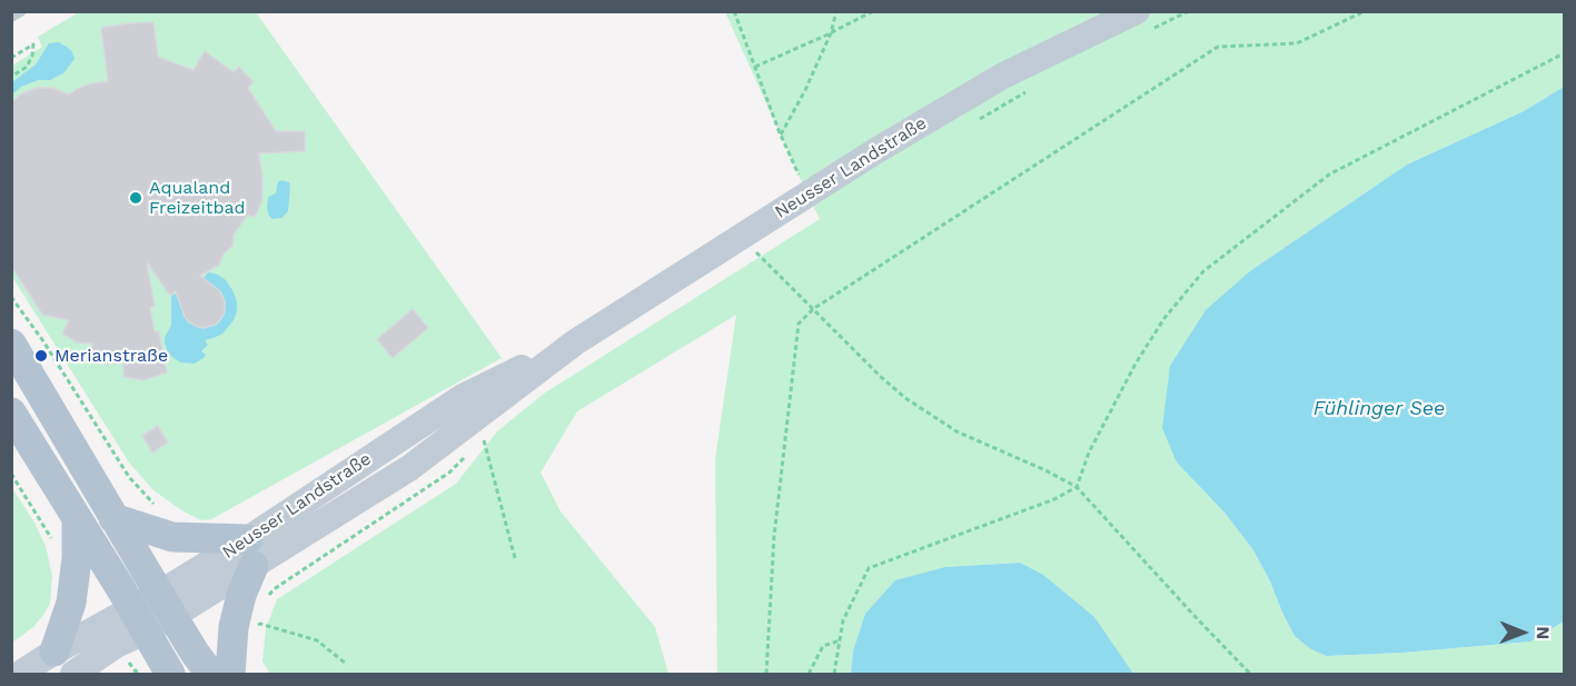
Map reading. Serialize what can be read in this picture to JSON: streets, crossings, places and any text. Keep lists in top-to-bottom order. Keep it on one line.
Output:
{"streets":{"main road":["Neusser Landstraße"]},"water":["Fühlinger See"],"places":["Aqualand Freizeitbad","Merianstraße"],"north":"right"}
